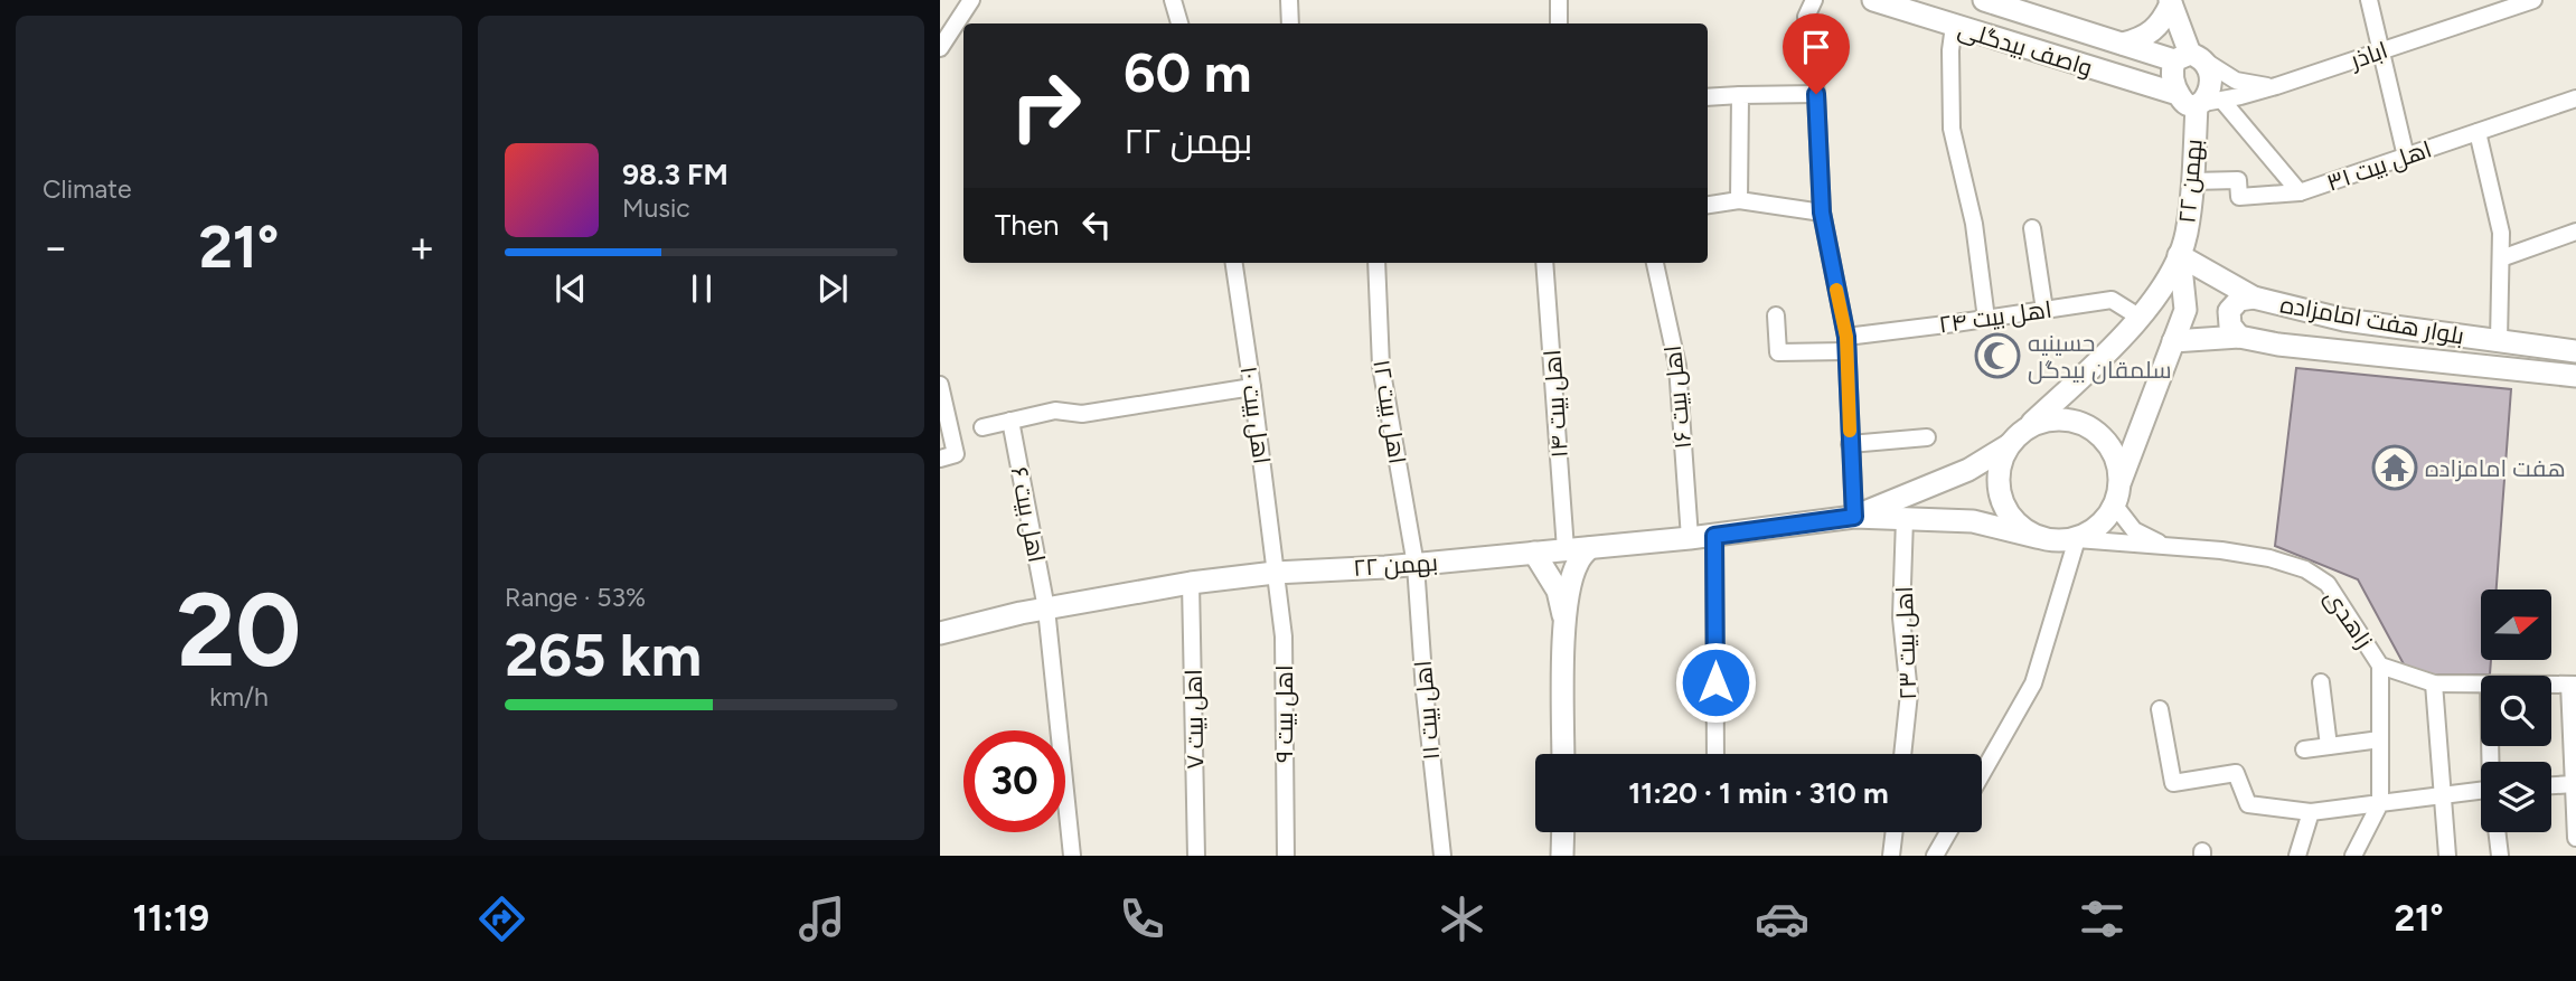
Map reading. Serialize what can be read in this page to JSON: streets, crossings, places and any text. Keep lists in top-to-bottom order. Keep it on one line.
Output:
{"streets":{"street":["واصف بیدگلی","اباذر","اهل بیت ۳۱","۲۲ بهمن","اهل بیت ۲۴","بلوار هفت امامزاده","اهل بیت ۱۶","اهل بیت ۱۴","اهل بیت ۱۲","اهل بیت ۱۰","اهل بیت ۶","زاهدی","اهل بیت ۲۳","اهل بیت ۱۱","اهل بیت ۹","اهل بیت ۷"]},"crossings":[["واصف بیدگلی","اباذر"],["واصف بیدگلی","۲۲ بهمن"],["اباذر","۲۲ بهمن"],["اهل بیت ۳۱","۲۲ بهمن"],["۲۲ بهمن","اهل بیت ۲۴"],["۲۲ بهمن","بلوار هفت امامزاده"],["۲۲ بهمن","اهل بیت ۱۶"],["۲۲ بهمن","اهل بیت ۱۴"],["۲۲ بهمن","اهل بیت ۱۲"],["۲۲ بهمن","اهل بیت ۱۰"],["۲۲ بهمن","اهل بیت ۶"],["۲۲ بهمن","زاهدی"],["۲۲ بهمن","اهل بیت ۲۳"],["۲۲ بهمن","اهل بیت ۱۱"],["۲۲ بهمن","اهل بیت ۹"],["۲۲ بهمن","اهل بیت ۷"],["اهل بیت ۱۲","اهل بیت ۱۱"],["اهل بیت ۱۰","اهل بیت ۹"]],"places":{"mosque":["حسینیه سلمقان بیدگل"],"temple":["هفت امامزاده"]},"north":"right","page":{"tile":["Climate",["20","km/h"],["Range · 53%","265 km"]],"turn":["60 m","۲۲ بهمن"],"song":["98.3 FM","Music"],"then":"Then","heat":["−","21°","+"],"limit":"30","trip":"11:20 · 1 min · 310 m","tabs":["11:19","21°"]}}
